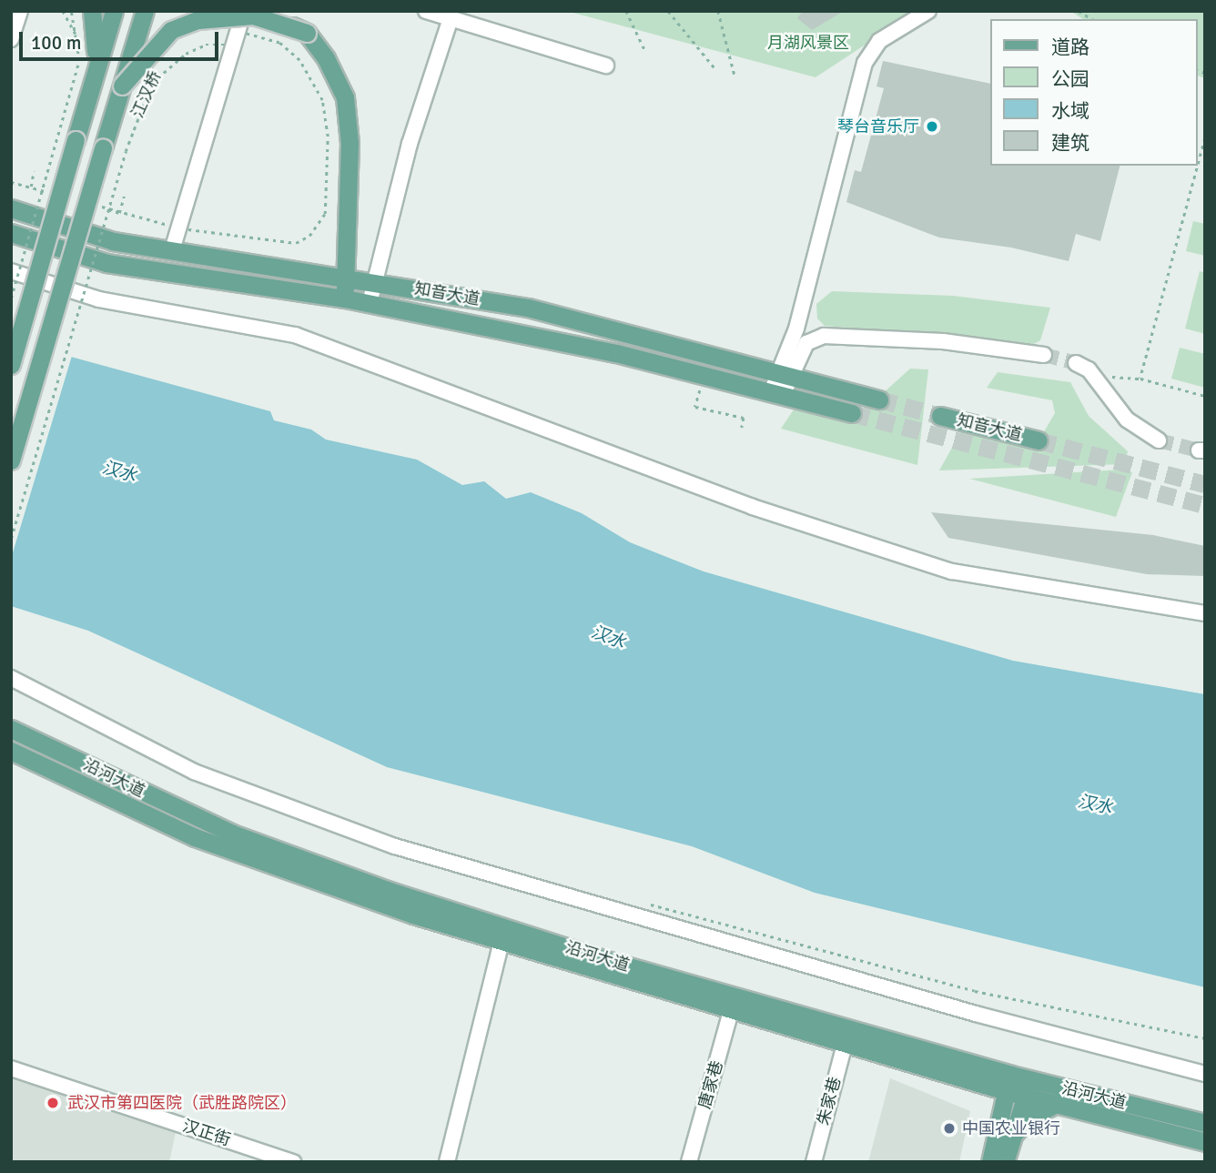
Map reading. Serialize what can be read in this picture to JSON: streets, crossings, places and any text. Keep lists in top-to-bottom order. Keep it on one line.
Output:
{"streets":{"main road":["知音大道","沿河大道"],"street":["唐家巷","朱家巷","汉正街"],"path":["江汉桥"]},"crossings":[["沿河大道","唐家巷"],["沿河大道","朱家巷"]],"water":["汉水"],"parks":["月湖风景区"],"places":["琴台音乐厅","武汉市第四医院（武胜路院区）","中国农业银行"],"legend":["道路","公园","水域","建筑"],"scale_bar":"100 m"}
